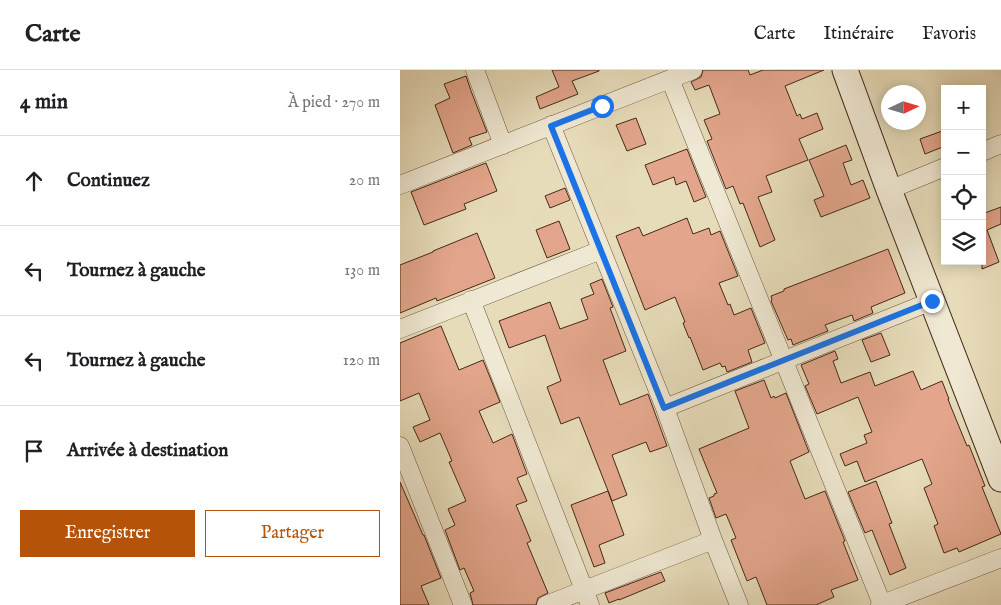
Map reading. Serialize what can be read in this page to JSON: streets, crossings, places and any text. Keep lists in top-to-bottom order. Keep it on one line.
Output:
{"north":"right","page":{"header":"Carte","nav":["Carte","Itinéraire","Favoris"],"heading":["4 min","À pied · 270 m"],"map_buttons":["+","−"],"list":[["Continuez","20 m"],["Tournez à gauche","130 m"],["Tournez à gauche","120 m"],"Arrivée à destination"],"buttons":["Enregistrer","Partager"]}}
